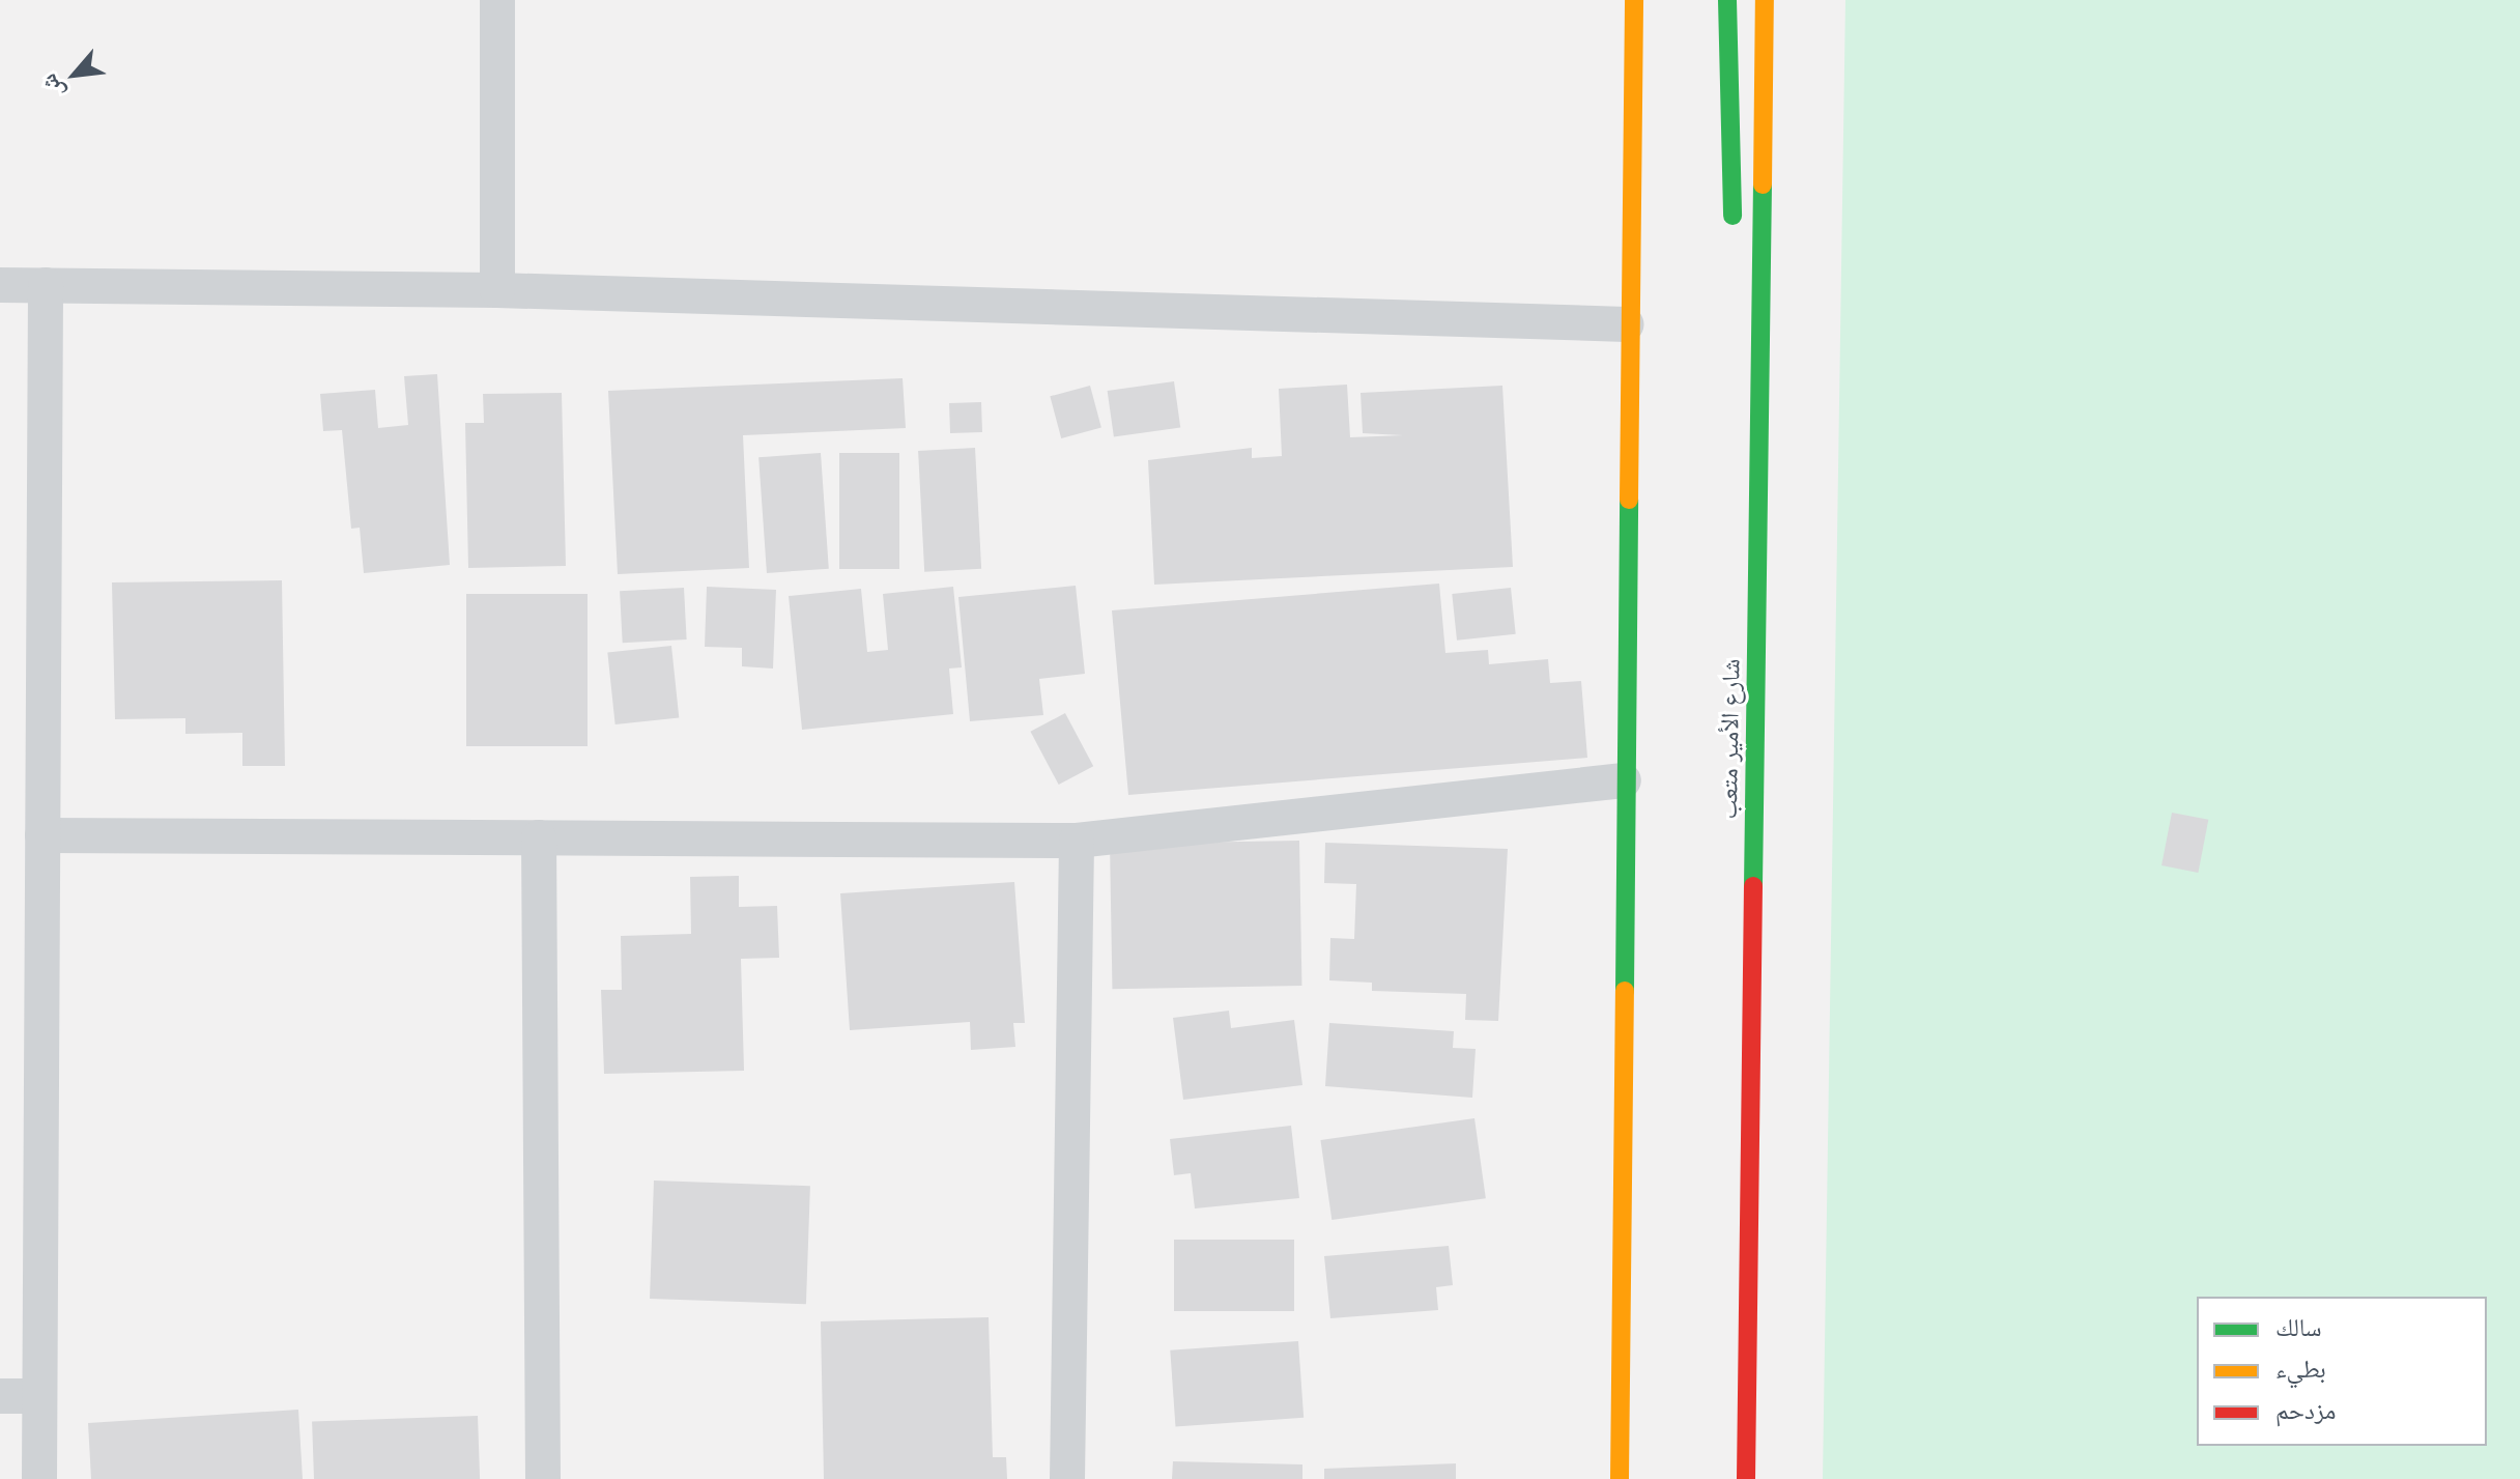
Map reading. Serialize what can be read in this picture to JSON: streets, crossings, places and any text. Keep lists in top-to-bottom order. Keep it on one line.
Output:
{"streets":{"main road":["شارع الأمير متعب"]},"legend":["سالك","بطيء","مزدحم"],"north":"bottom left"}
